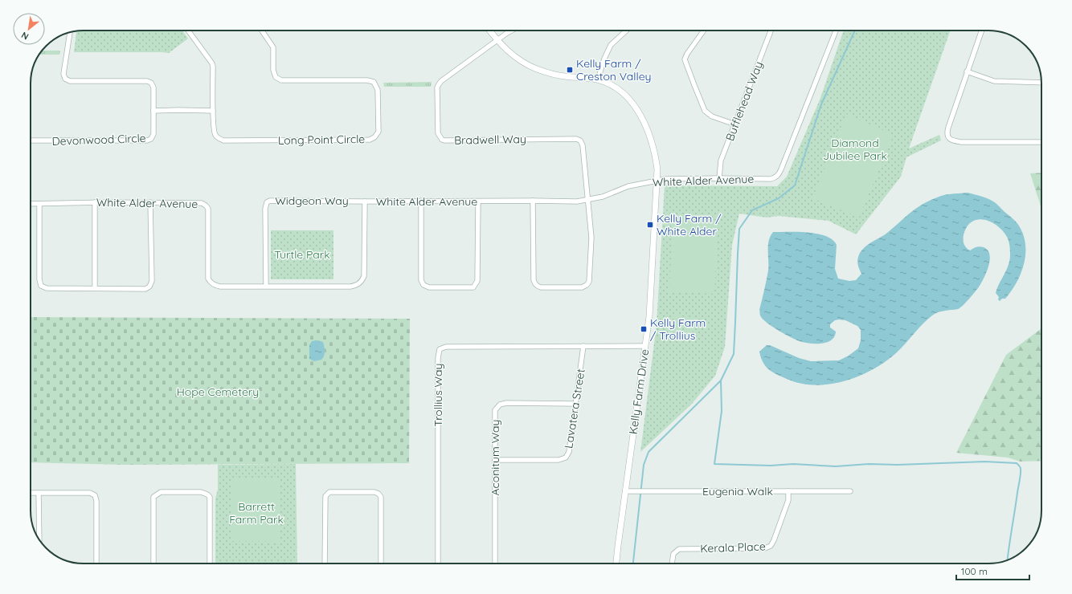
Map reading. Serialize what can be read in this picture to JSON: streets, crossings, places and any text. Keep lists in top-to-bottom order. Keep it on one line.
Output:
{"streets":{"street":["Bufflehead Way","Devonwood Circle","Long Point Circle","Bradwell Way","White Alder Avenue","Widgeon Way","Kelly Farm Drive","Trollius Way","Lavatera Street","Aconitum Way","Eugenia Walk","Kerala Place"]},"crossings":[["Bufflehead Way","White Alder Avenue"],["Bradwell Way","White Alder Avenue"],["Bradwell Way","Kelly Farm Drive"],["White Alder Avenue","Widgeon Way"],["White Alder Avenue","Kelly Farm Drive"],["Kelly Farm Drive","Trollius Way"],["Kelly Farm Drive","Eugenia Walk"],["Trollius Way","Lavatera Street"],["Lavatera Street","Aconitum Way"],["Eugenia Walk","Kerala Place"]],"parks":["Diamond Jubilee Park","Turtle Park","Hope Cemetery","Barrett Farm Park"],"places":{"transit":["Kelly Farm / Creston Valley","Kelly Farm / White Alder","Kelly Farm / Trollius"]},"scale_bar":"100 m","north":"bottom left"}
